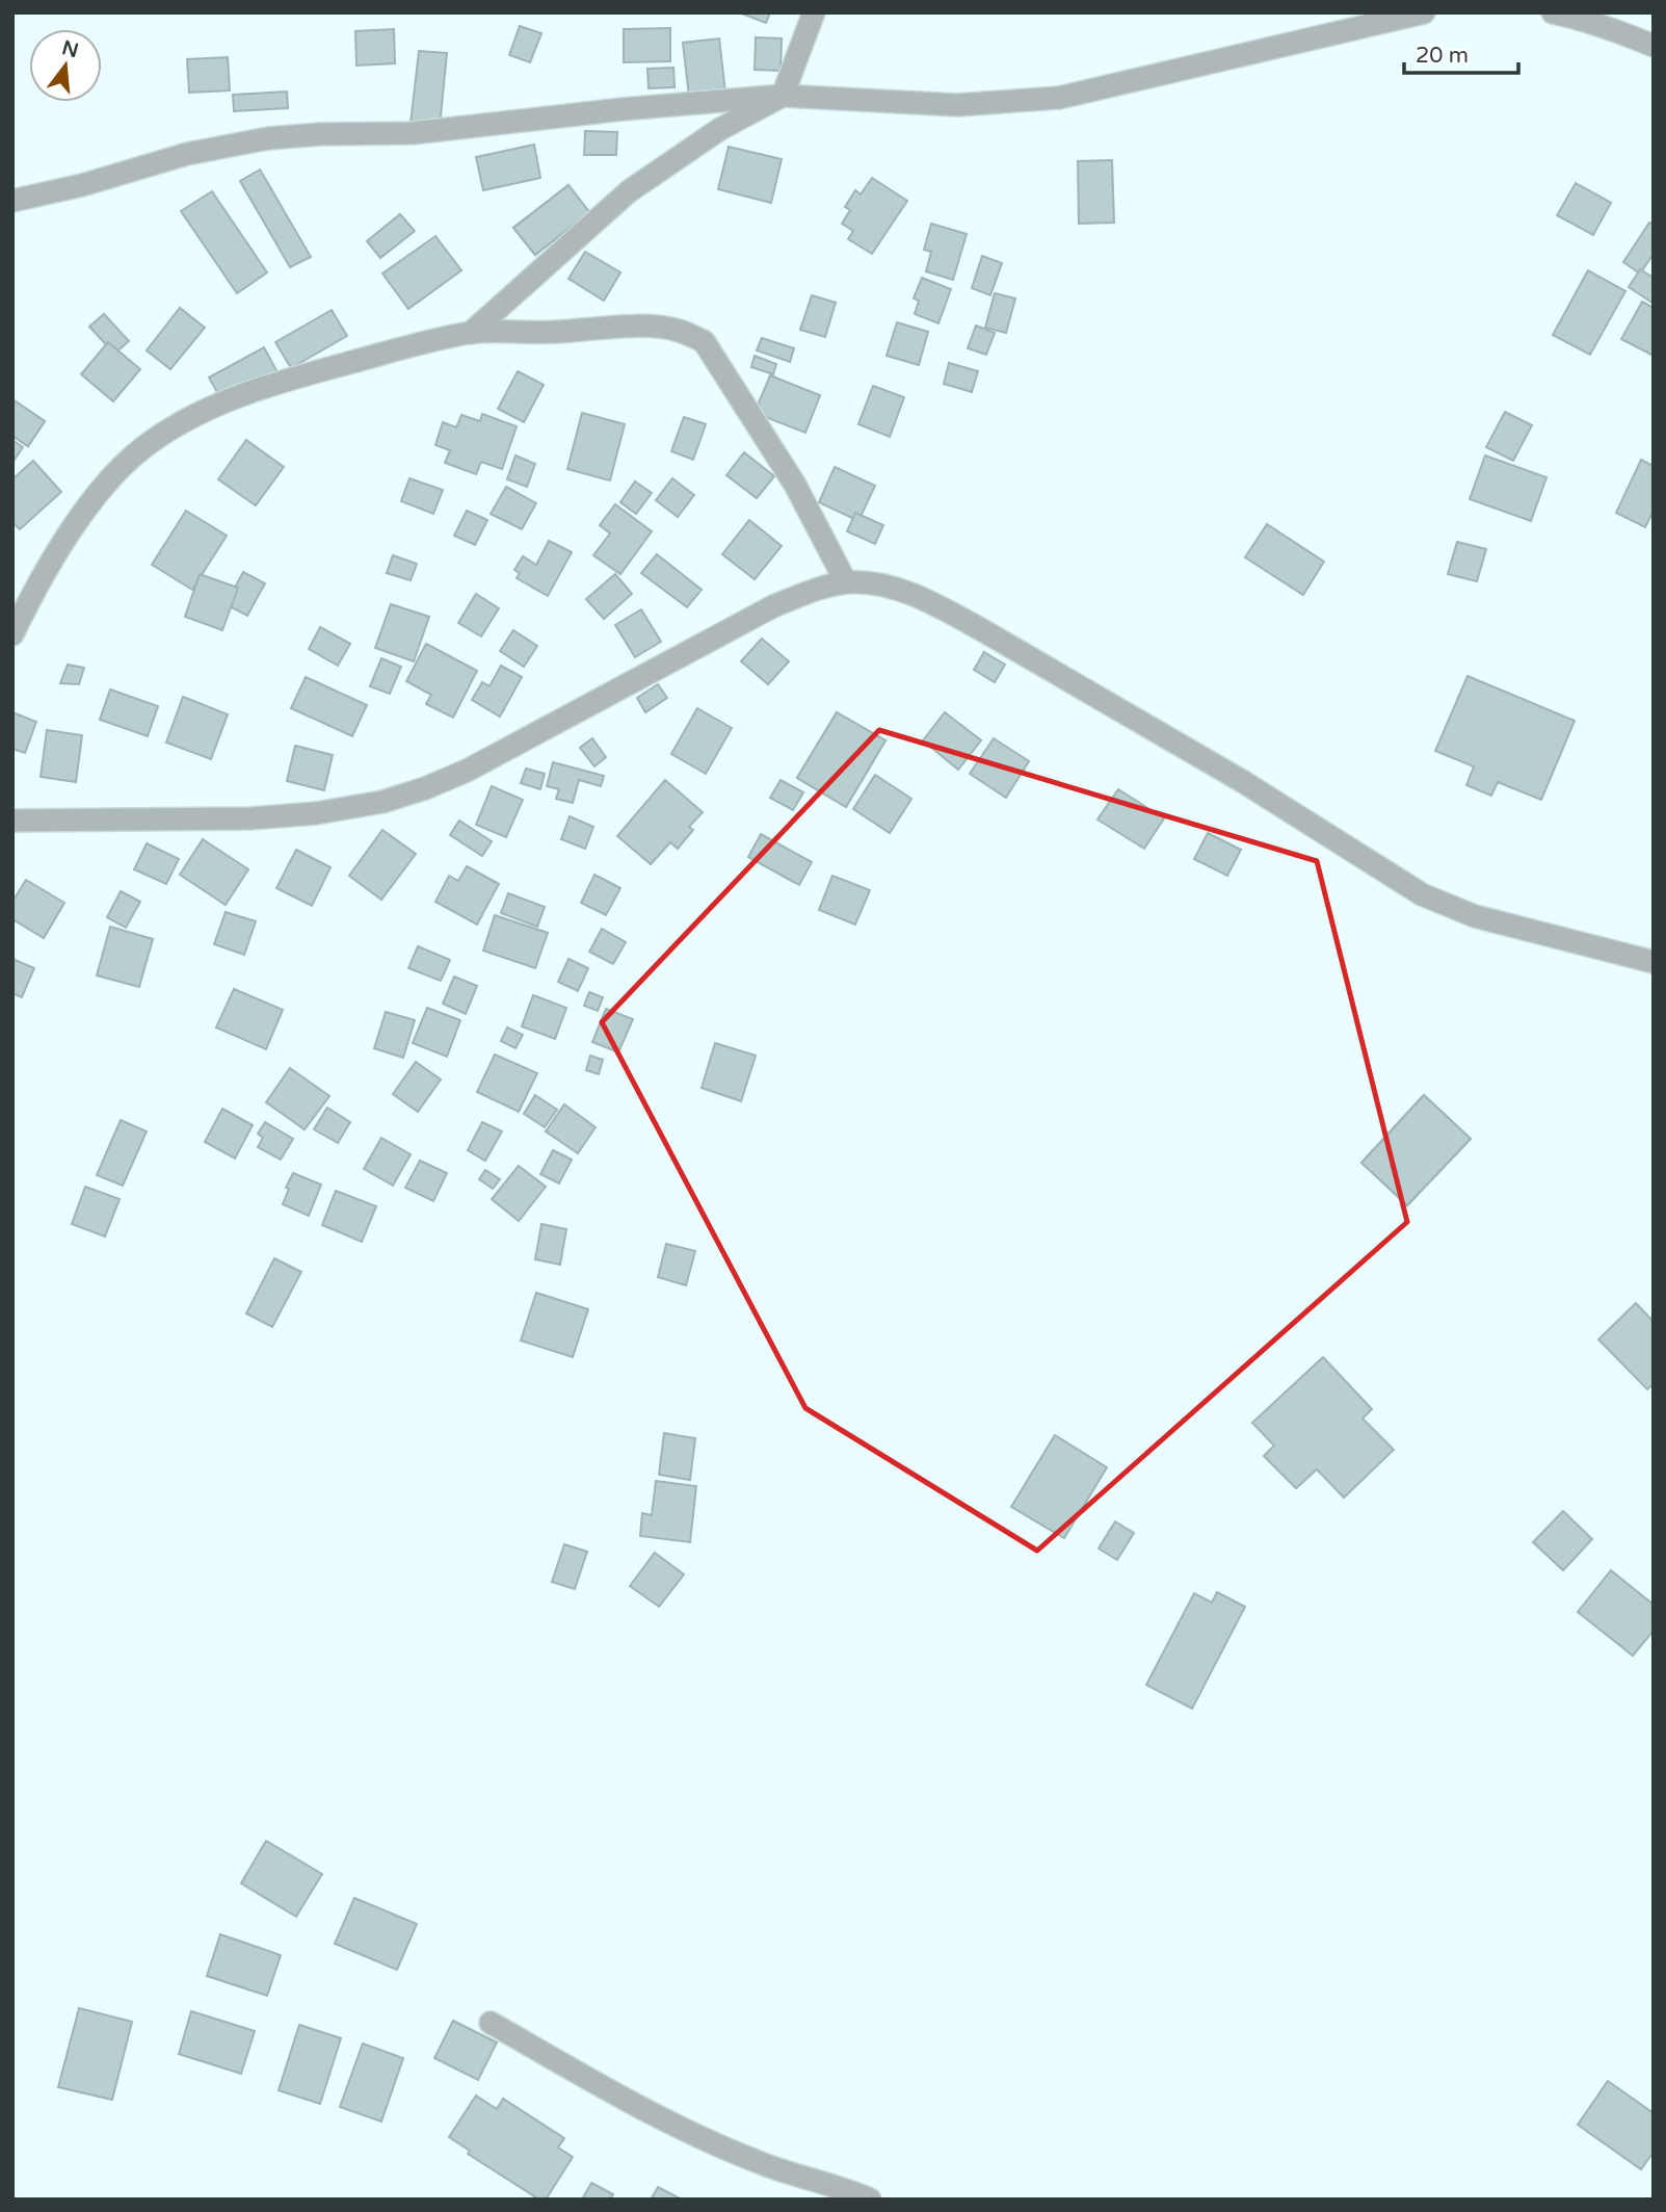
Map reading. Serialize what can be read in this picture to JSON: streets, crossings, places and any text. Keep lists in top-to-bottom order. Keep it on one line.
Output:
{"scale_bar":"20 m","north":"top"}
